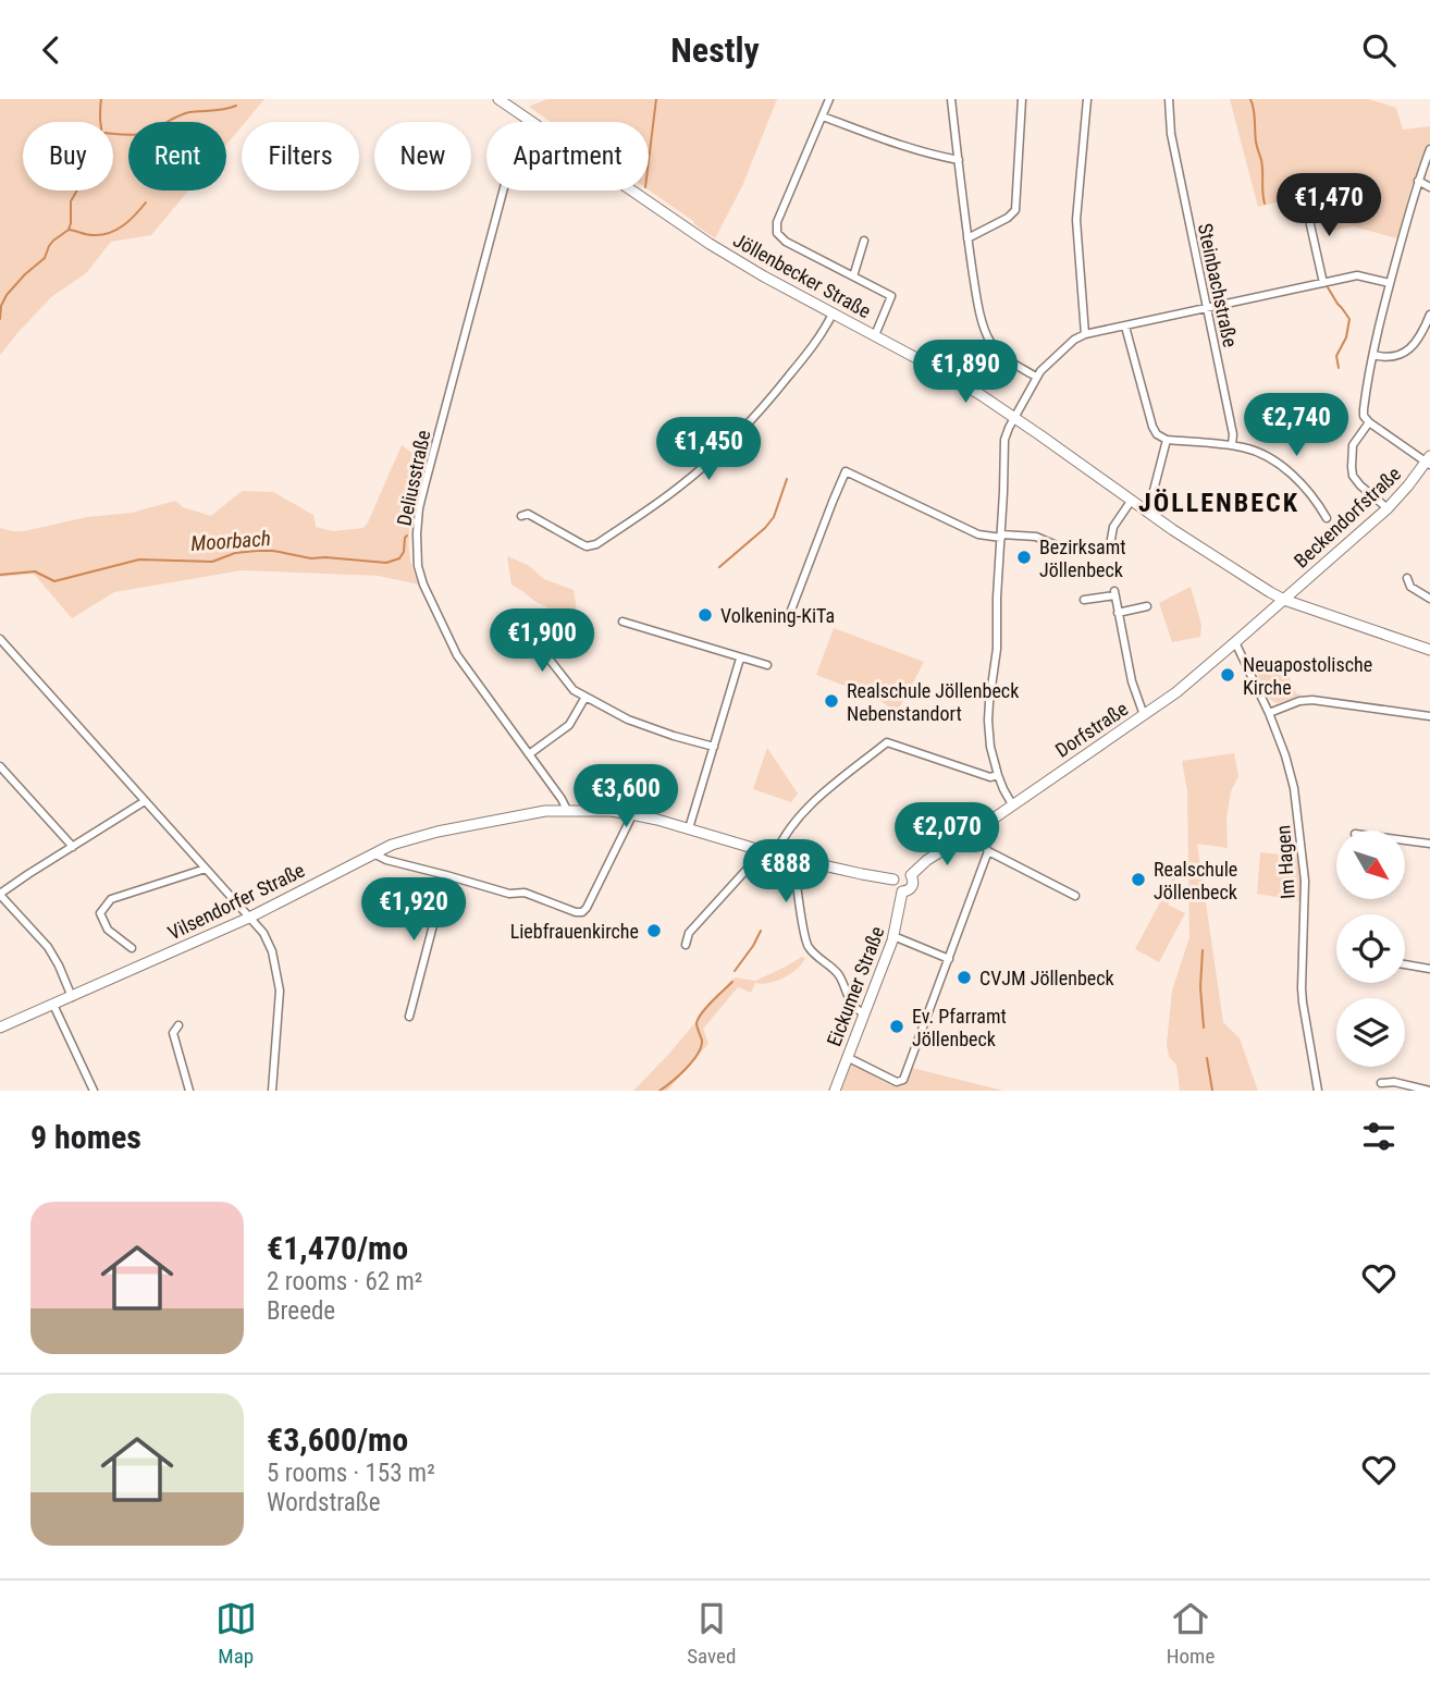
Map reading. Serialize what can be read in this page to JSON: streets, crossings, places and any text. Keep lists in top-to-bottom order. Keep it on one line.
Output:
{"streets":{"main road":["Jöllenbecker Straße","Beckendorfstraße","Dorfstraße","Vilsendorfer Straße","Eickumer Straße"],"street":["Steinbachstraße","Deliusstraße","Im Hagen"]},"crossings":[["Jöllenbecker Straße","Beckendorfstraße"],["Jöllenbecker Straße","Dorfstraße"],["Deliusstraße","Vilsendorfer Straße"],["Beckendorfstraße","Dorfstraße"],["Dorfstraße","Im Hagen"],["Dorfstraße","Vilsendorfer Straße"],["Dorfstraße","Eickumer Straße"],["Vilsendorfer Straße","Eickumer Straße"]],"districts":["JÖLLENBECK"],"water":["Moorbach"],"places":["Bezirksamt Jöllenbeck","Volkening-KiTa","Neuapostolische Kirche","Realschule Jöllenbeck Nebenstandort","Realschule Jöllenbeck","Liebfrauenkirche","CVJM Jöllenbeck","Ev. Pfarramt Jöllenbeck"],"north":"bottom right","page":{"header":"Nestly","chip":["Buy","Rent","Filters","New","Apartment"],"price":["€1,470","€1,890","€2,740","€1,450","€1,900","€3,600","€2,070","€888","€1,920"],"heading":"9 homes","list":[{"name":"€1,470/mo","note":"2 rooms · 62 m² · Breede"},{"name":"€3,600/mo","note":"5 rooms · 153 m² · Wordstraße"}],"tabs":["Map","Saved","Home"]}}
